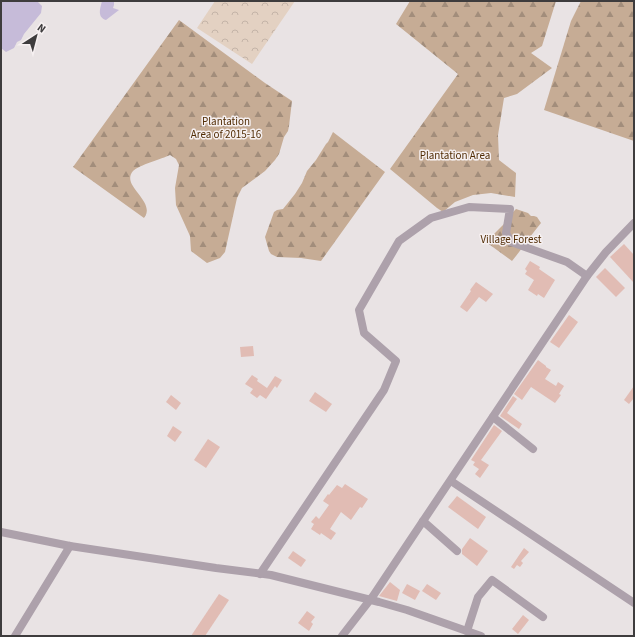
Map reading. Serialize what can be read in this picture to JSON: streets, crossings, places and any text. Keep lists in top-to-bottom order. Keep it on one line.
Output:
{"parks":["Plantation Area of 2015-16","Plantation Area","Village Forest"],"north":"top right"}
